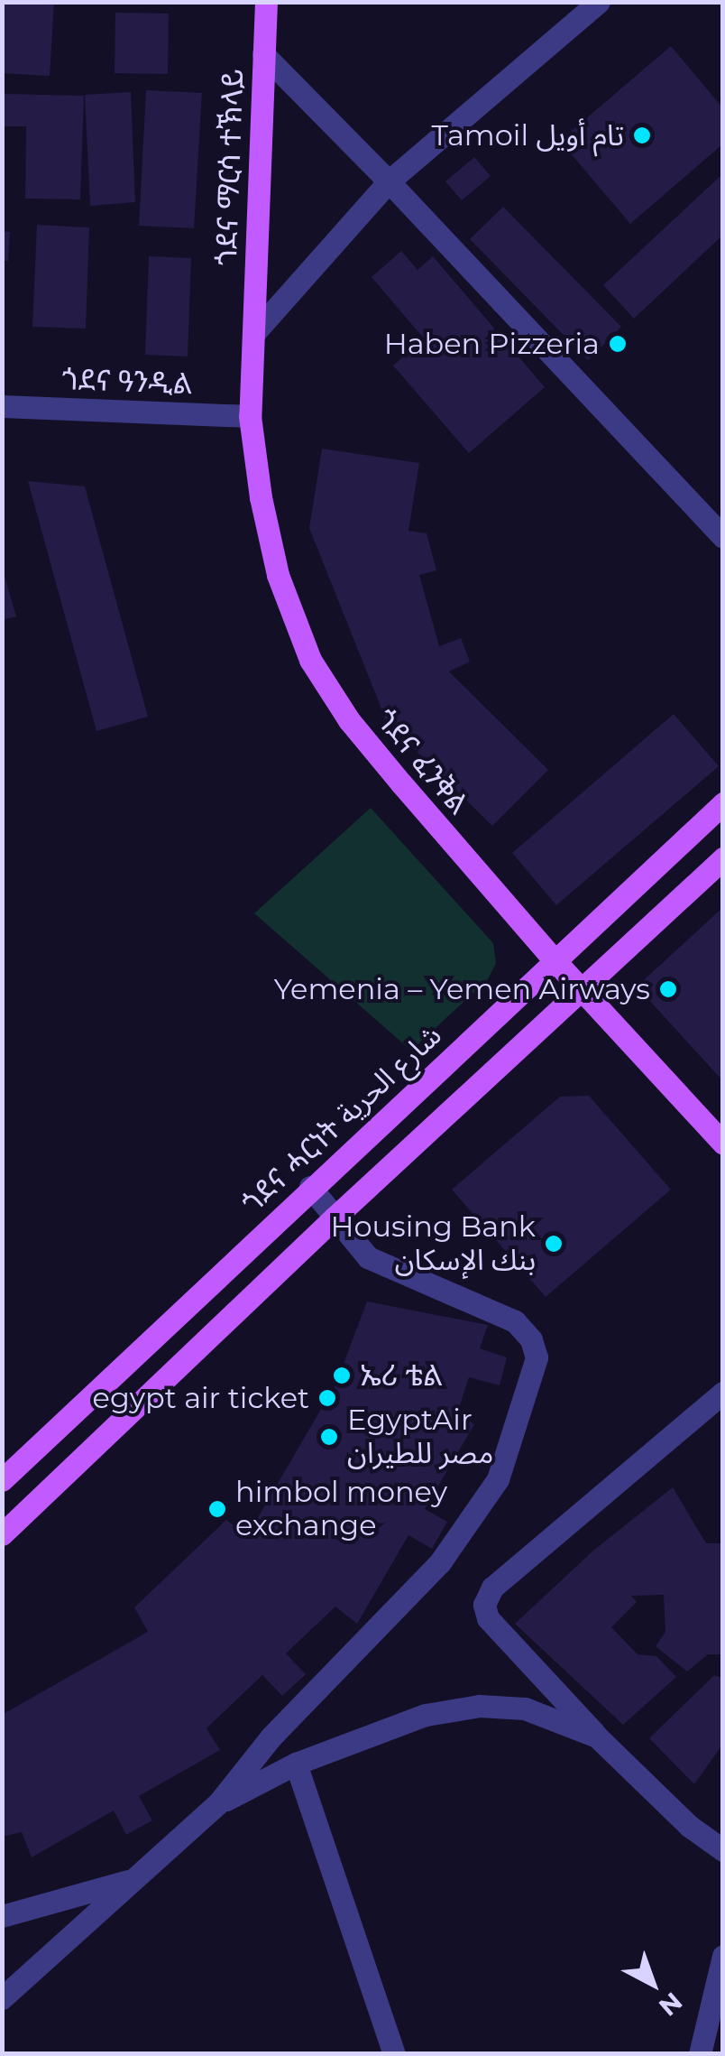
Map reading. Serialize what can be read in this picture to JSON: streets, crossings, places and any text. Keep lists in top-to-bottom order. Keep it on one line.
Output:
{"streets":{"main road":["ጎደና ማርሳ ተኽላይ","ጎደና ፈንቅል","ጎደና ሓርነት شارع الحرية"],"street":["ጎደና ዓንዲል"]},"crossings":[["ጎደና ማርሳ ተኽላይ","ጎደና ፈንቅል"],["ጎደና ዓንዲል","ጎደና ፈንቅል"],["ጎደና ፈንቅል","ጎደና ሓርነት شارع الحرية"]],"places":["Tamoil تام أويل","Haben Pizzeria","Yemenia – Yemen Airways","Housing Bank بنك الإسكان","ኤሪ ቴል","egypt air ticket","EgyptAir مصر للطيران","himbol money exchange"],"north":"bottom right"}
